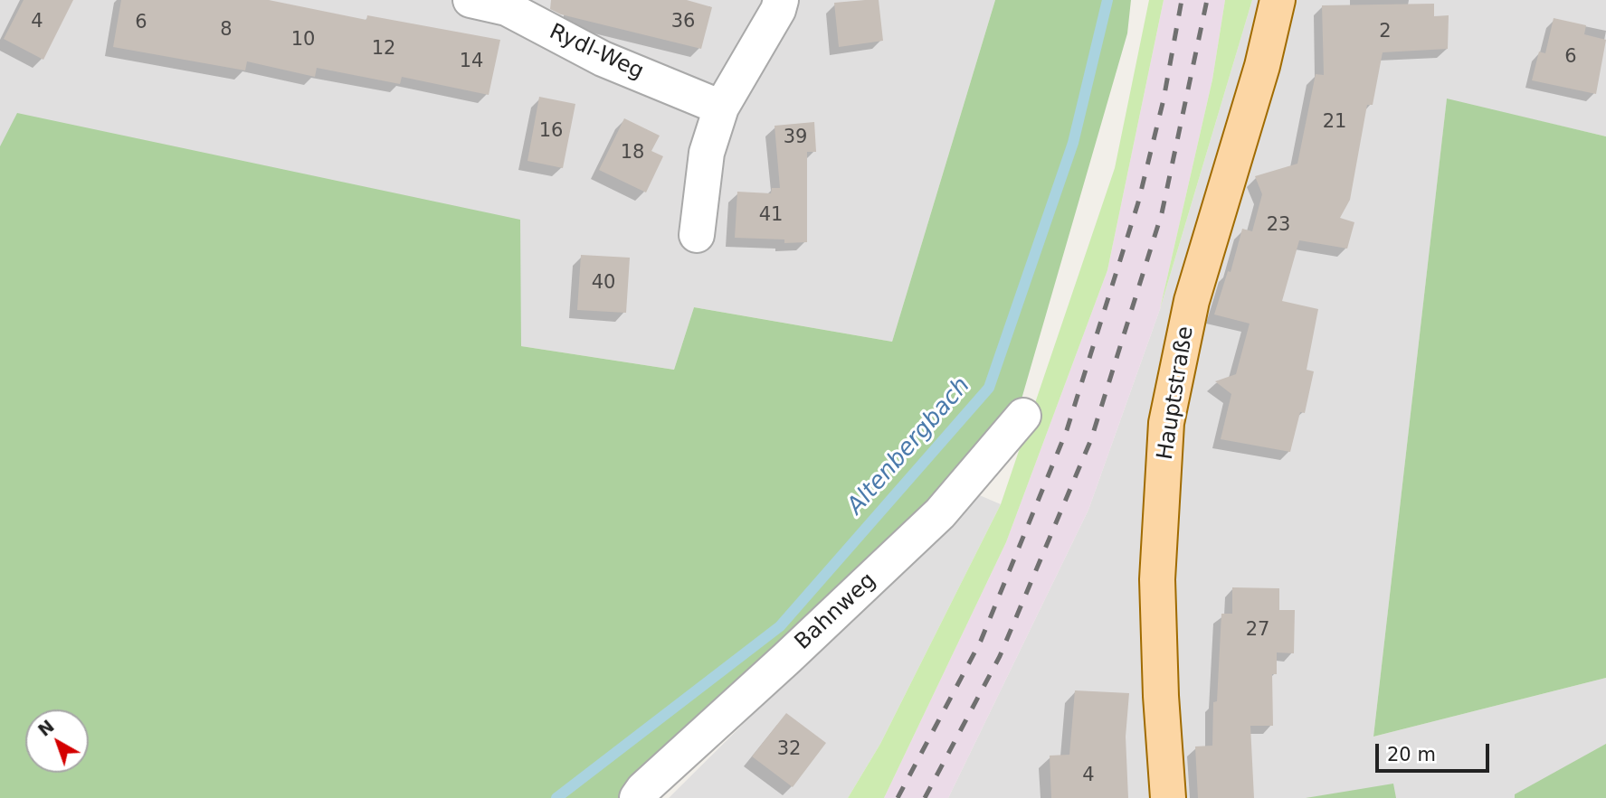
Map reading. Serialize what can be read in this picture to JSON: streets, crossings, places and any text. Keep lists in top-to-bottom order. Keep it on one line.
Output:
{"streets":{"main road":["Hauptstraße"],"street":["Rydl-Weg","Bahnweg"]},"water":["Altenbergbach"],"house_numbers":["4","36","6","8","2","10","12","6","14","21","16","39","18","41","23","40","27","32","4"],"scale_bar":"20 m","north":"top left"}
